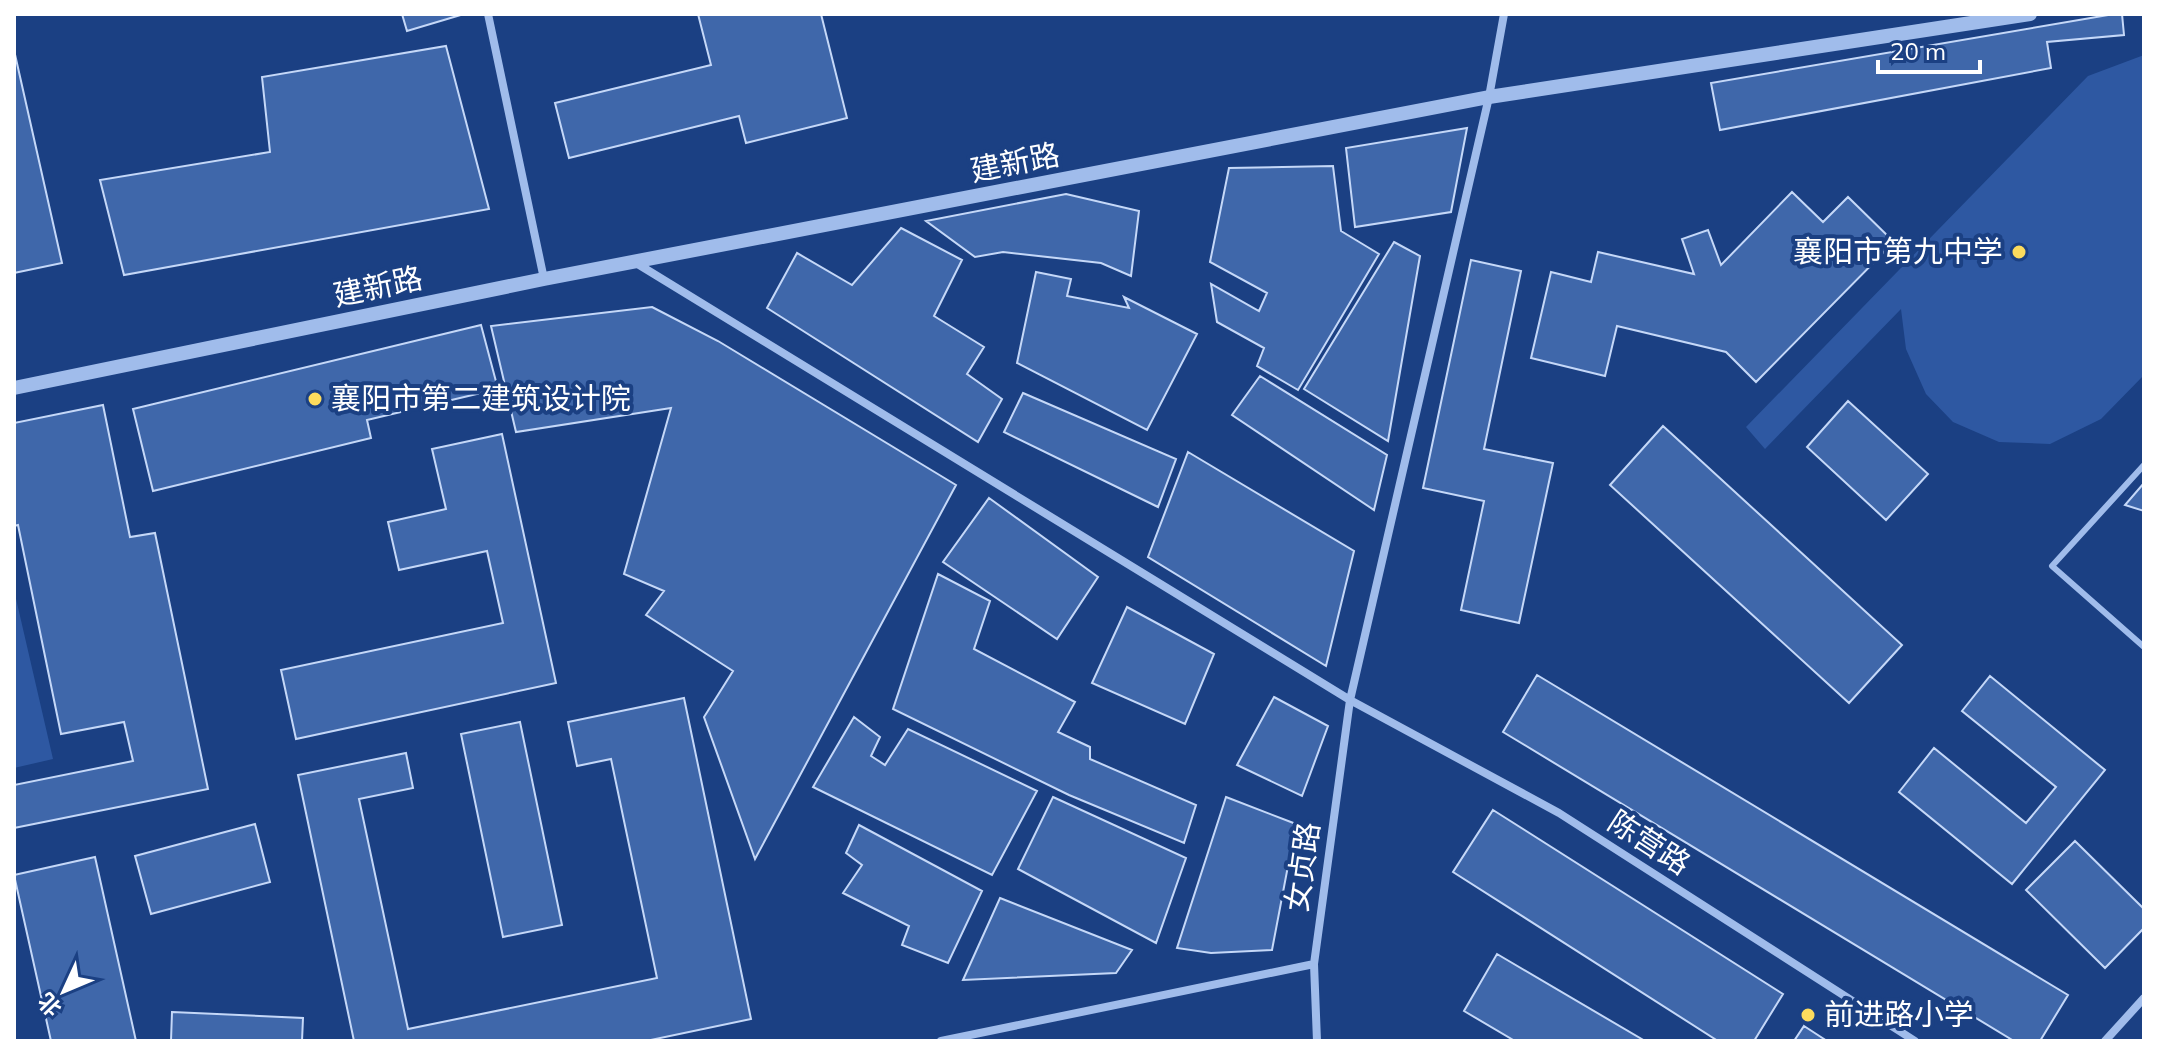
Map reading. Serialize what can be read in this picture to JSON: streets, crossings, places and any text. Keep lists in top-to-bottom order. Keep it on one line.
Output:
{"streets":{"street":["建新路","陈营路","女贞路"]},"crossings":[["建新路","陈营路"],["建新路","女贞路"],["陈营路","女贞路"]],"places":["襄阳市第九中学","襄阳市第二建筑设计院","前进路小学"],"scale_bar":"20 m","north":"bottom left"}
